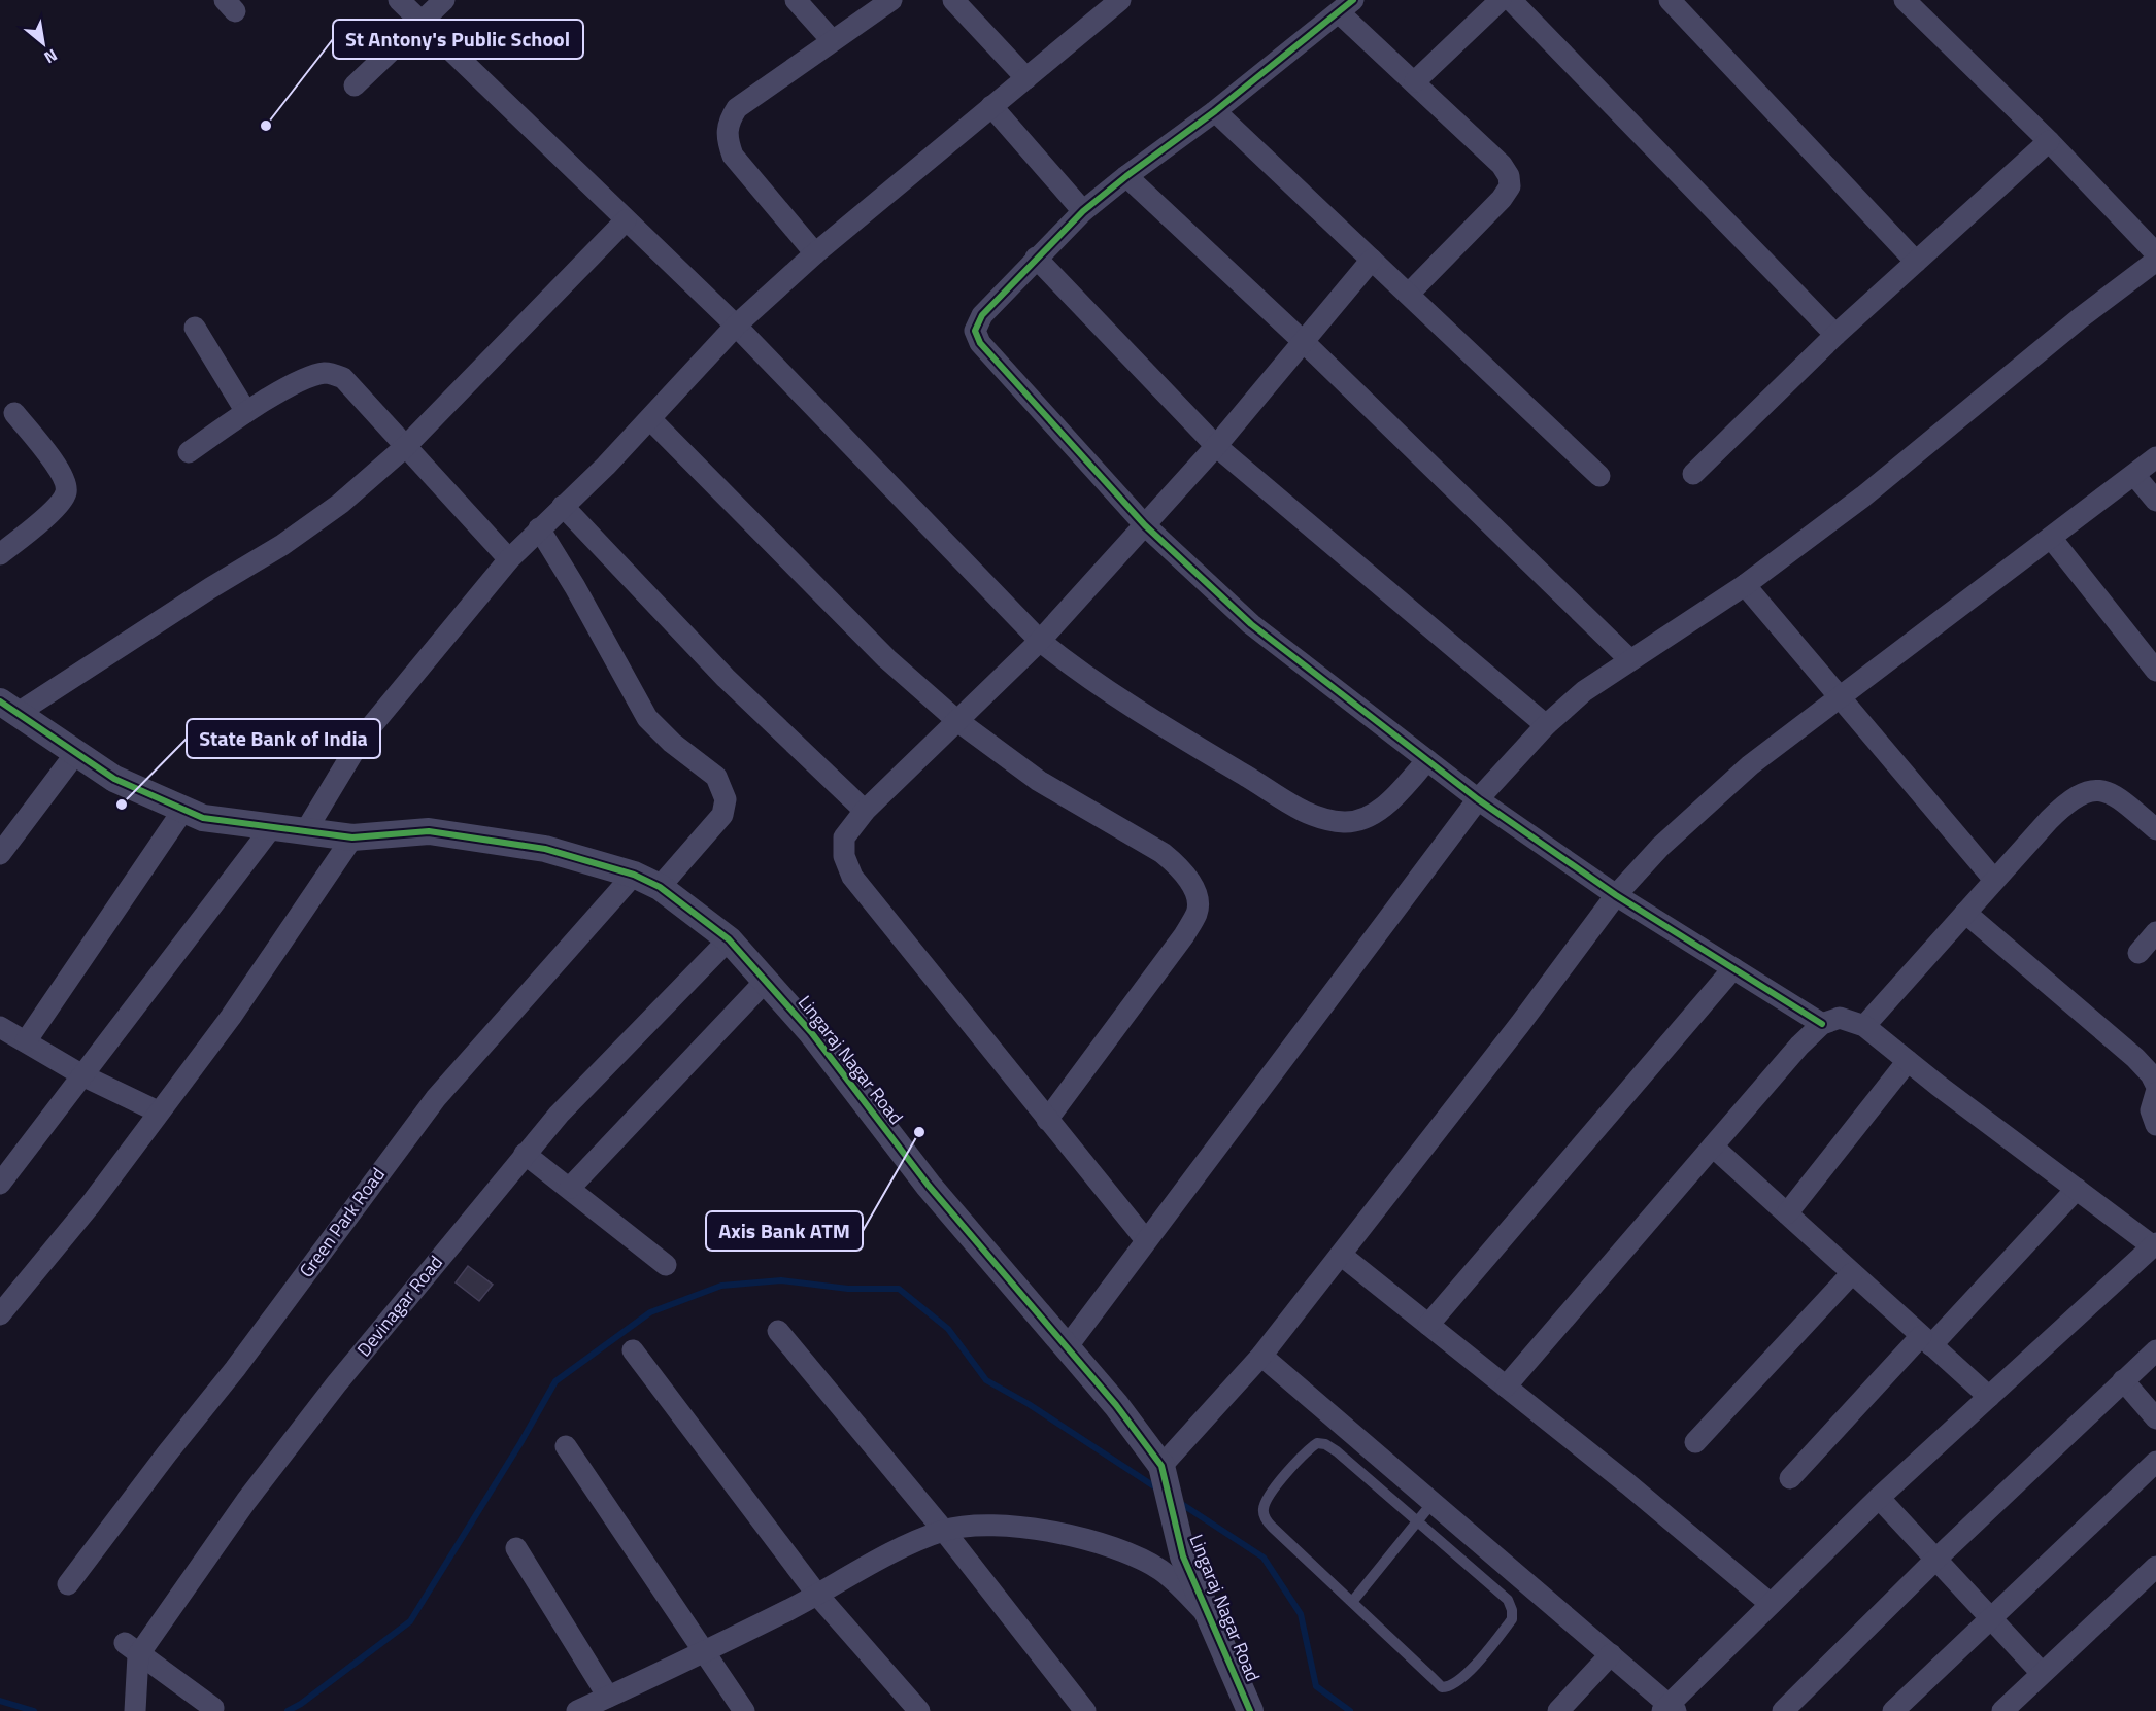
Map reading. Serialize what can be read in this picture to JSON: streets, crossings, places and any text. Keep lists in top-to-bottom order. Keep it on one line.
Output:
{"streets":{"street":["Lingaraj Nagar Road","Green Park Road","Devinagar Road"]},"crossings":[["Lingaraj Nagar Road","Green Park Road"],["Lingaraj Nagar Road","Devinagar Road"]],"places":["St Antony's Public School","State Bank of India","Axis Bank ATM"],"north":"bottom right"}
